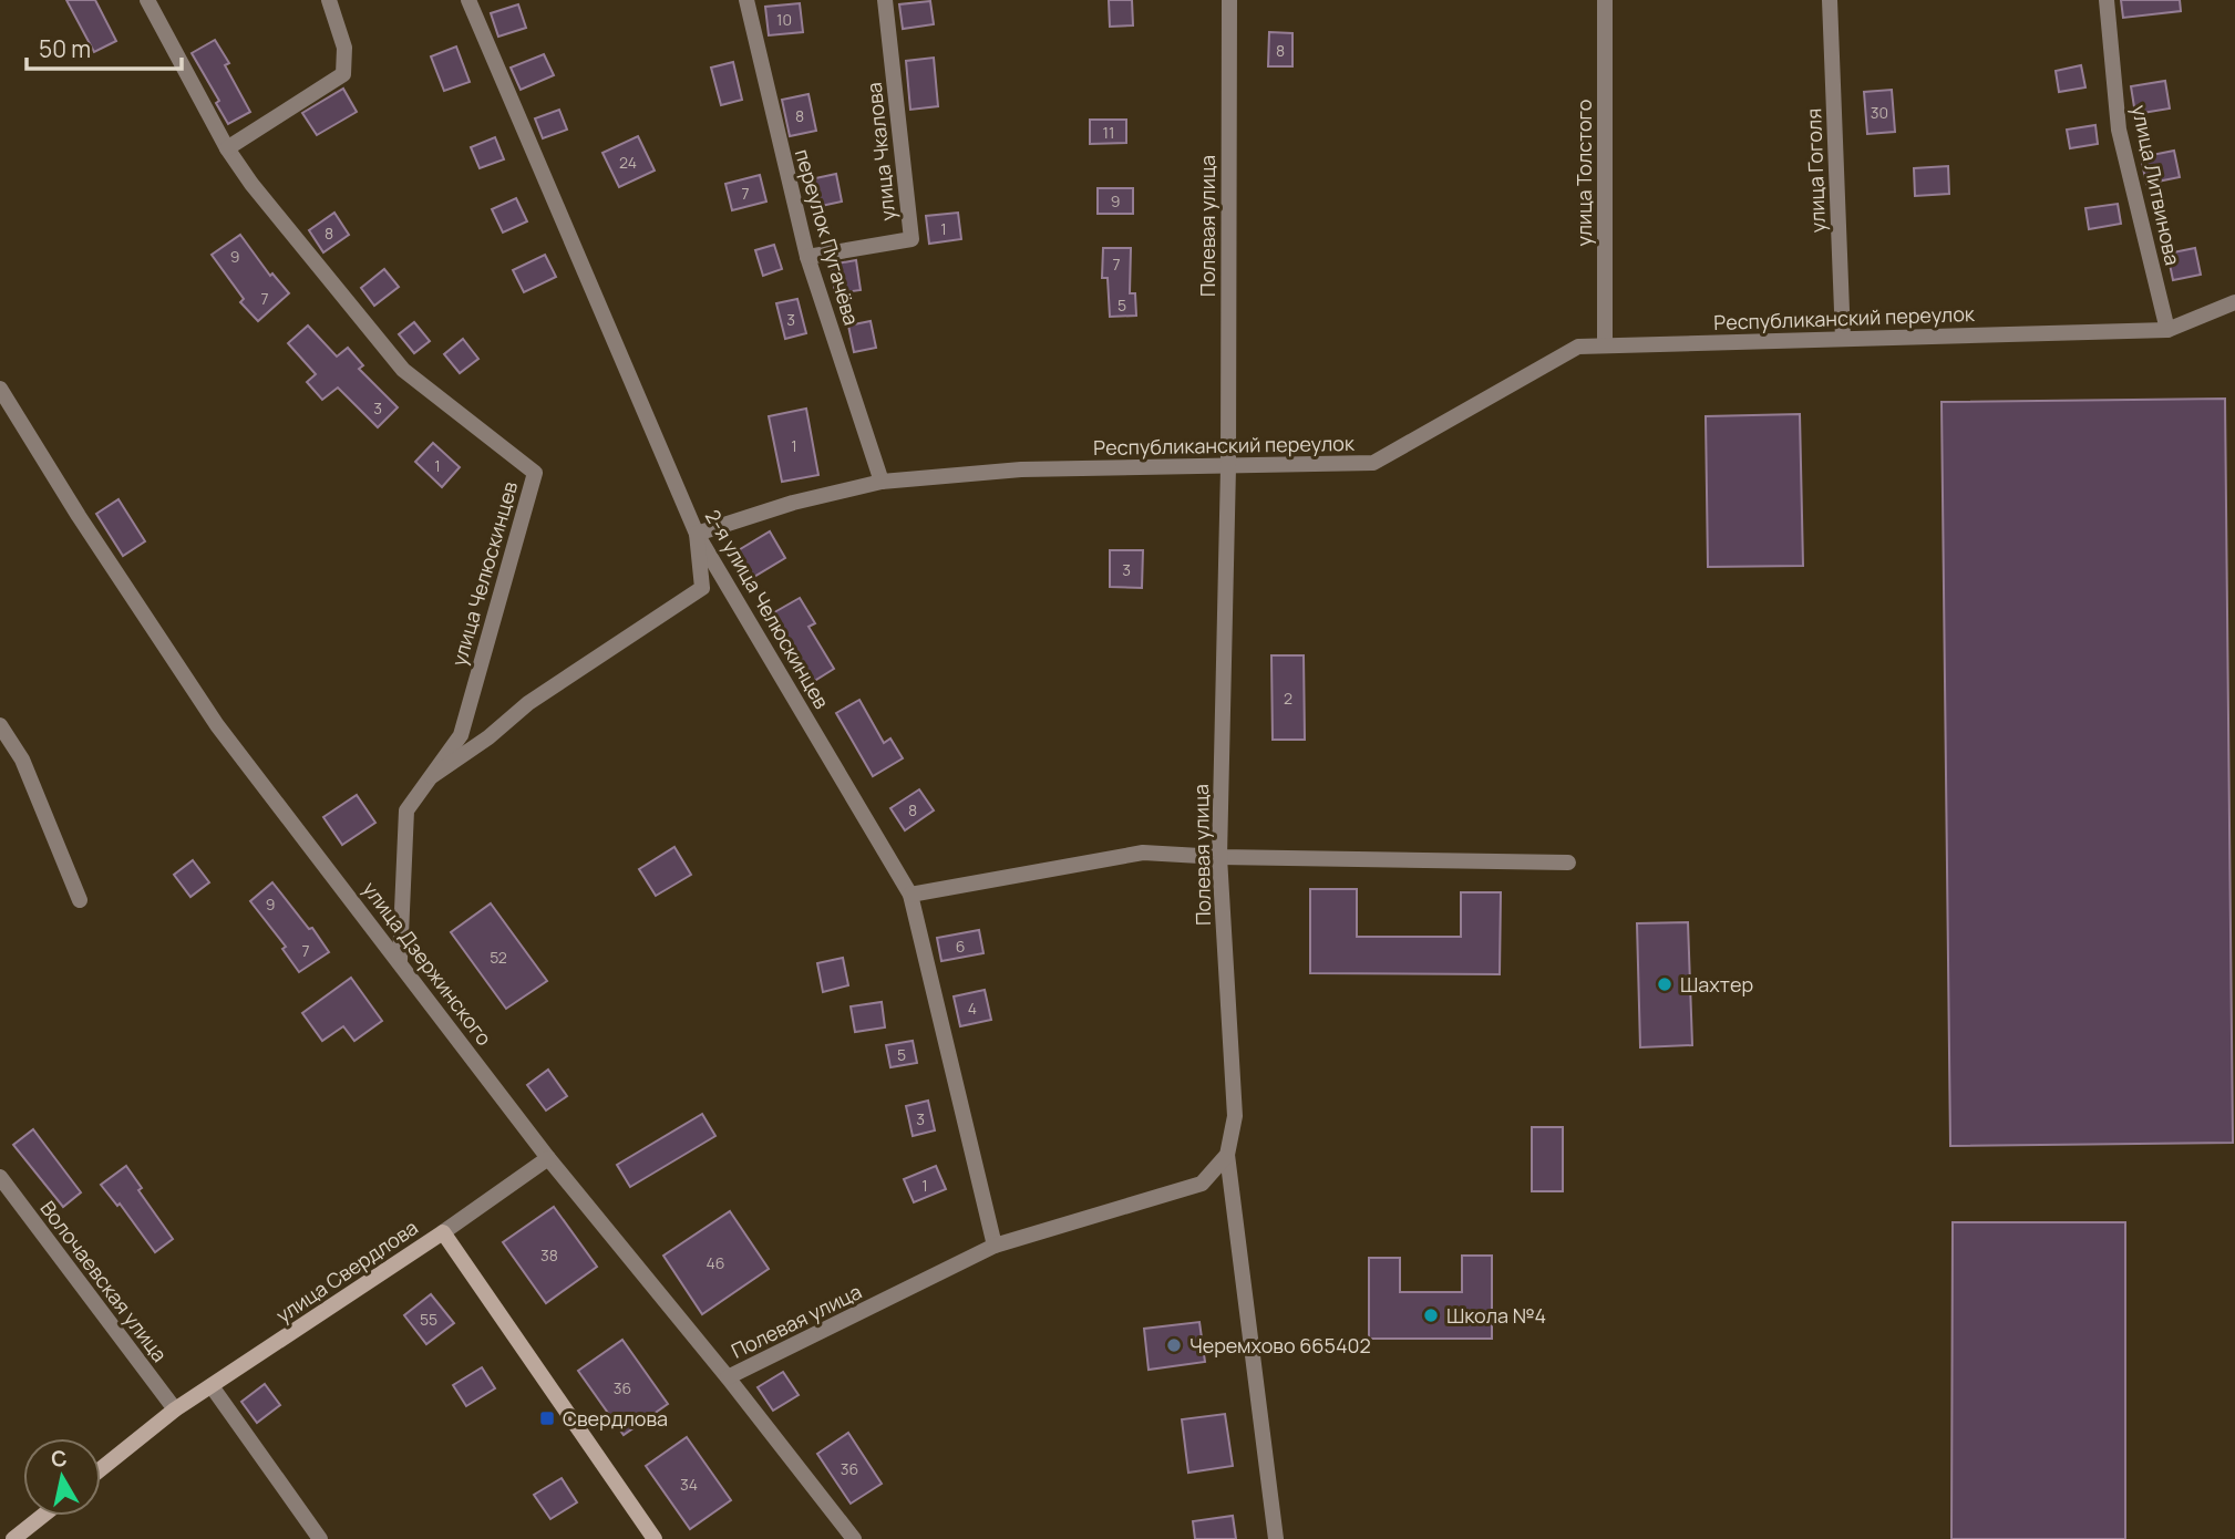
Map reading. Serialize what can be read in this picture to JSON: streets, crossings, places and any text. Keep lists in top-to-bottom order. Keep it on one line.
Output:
{"streets":{"street":["улица Чкалова","улица Гоголя","улица Толстого","улица Литвинова","Полевая улица","переулок Пугачёва","Республиканский переулок","улица Челюскинцев","2-я улица Челюскинцев","улица Дзержинского","улица Свердлова","Волочаевская улица"]},"crossings":[["улица Чкалова","переулок Пугачёва"],["улица Гоголя","Республиканский переулок"],["улица Толстого","Республиканский переулок"],["улица Литвинова","Республиканский переулок"],["Полевая улица","Республиканский переулок"],["Полевая улица","2-я улица Челюскинцев"],["Полевая улица","улица Дзержинского"],["переулок Пугачёва","Республиканский переулок"],["Республиканский переулок","2-я улица Челюскинцев"],["улица Челюскинцев","улица Дзержинского"],["улица Свердлова","Волочаевская улица"]],"places":{"other":["Шахтер","Школа №4","Черемхово 665402"],"transit":["Свердлова"]},"house_numbers":["10","8","30","8","11","24","7","9","1","8","9","7","7","5","3","3","1","1","3","2","8","9","6","7","52","4","5","3","1","38","46","55","36","36","34"],"scale_bar":"50 m","north":"top"}
